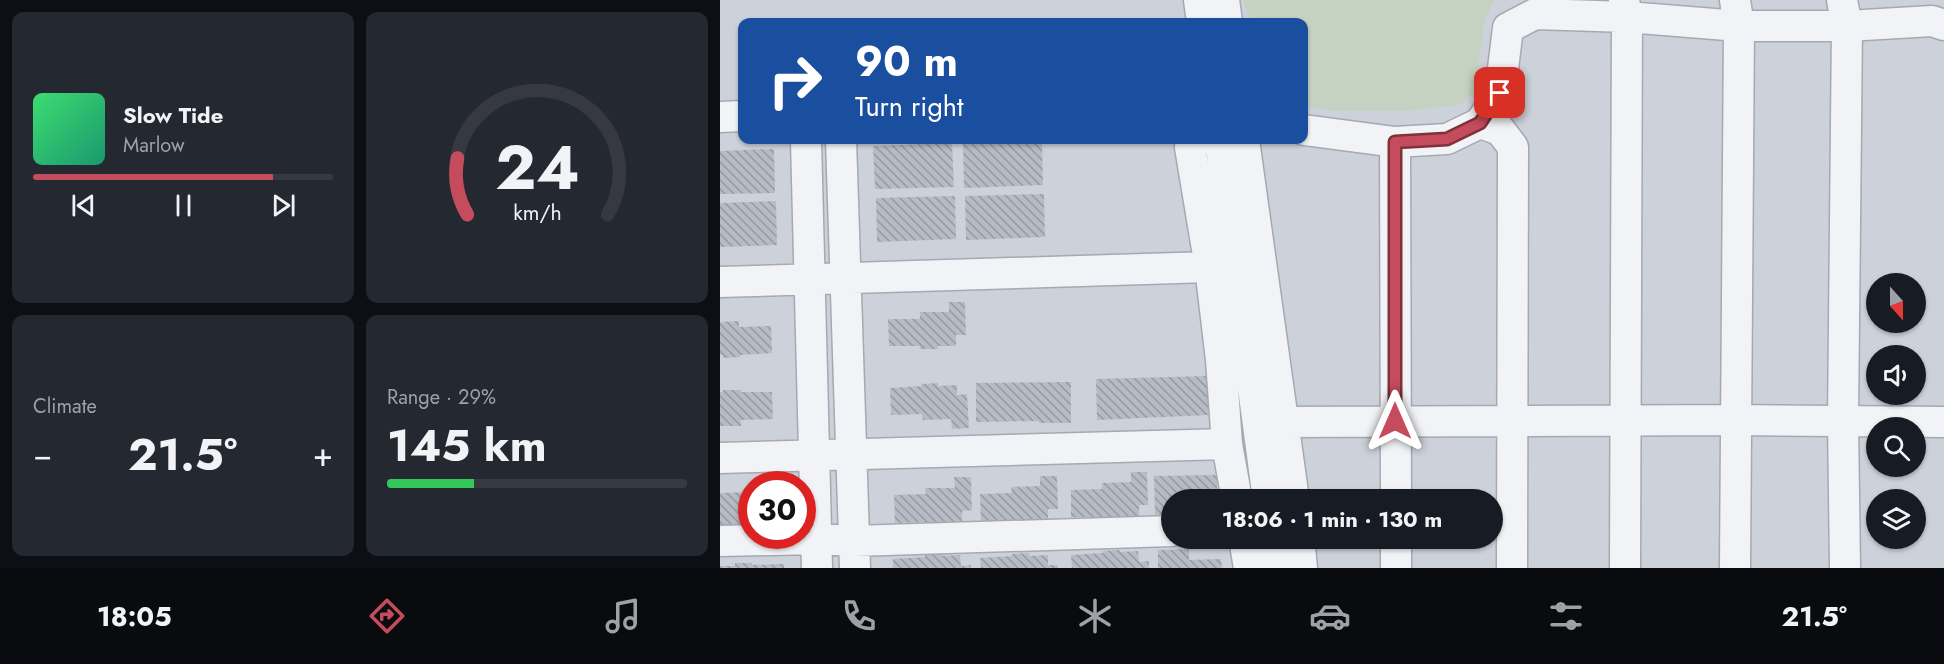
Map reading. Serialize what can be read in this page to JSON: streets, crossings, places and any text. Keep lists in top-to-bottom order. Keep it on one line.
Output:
{"north":"bottom","page":{"turn":["90 m","Turn right"],"song":["Slow Tide","Marlow"],"tile":["Climate",["Range · 29%","145 km"]],"heat":["−","21.5°","+"],"limit":"30","trip":"18:06 · 1 min · 130 m","tabs":["18:05","21.5°"],"gauge":["24","km/h"]}}
